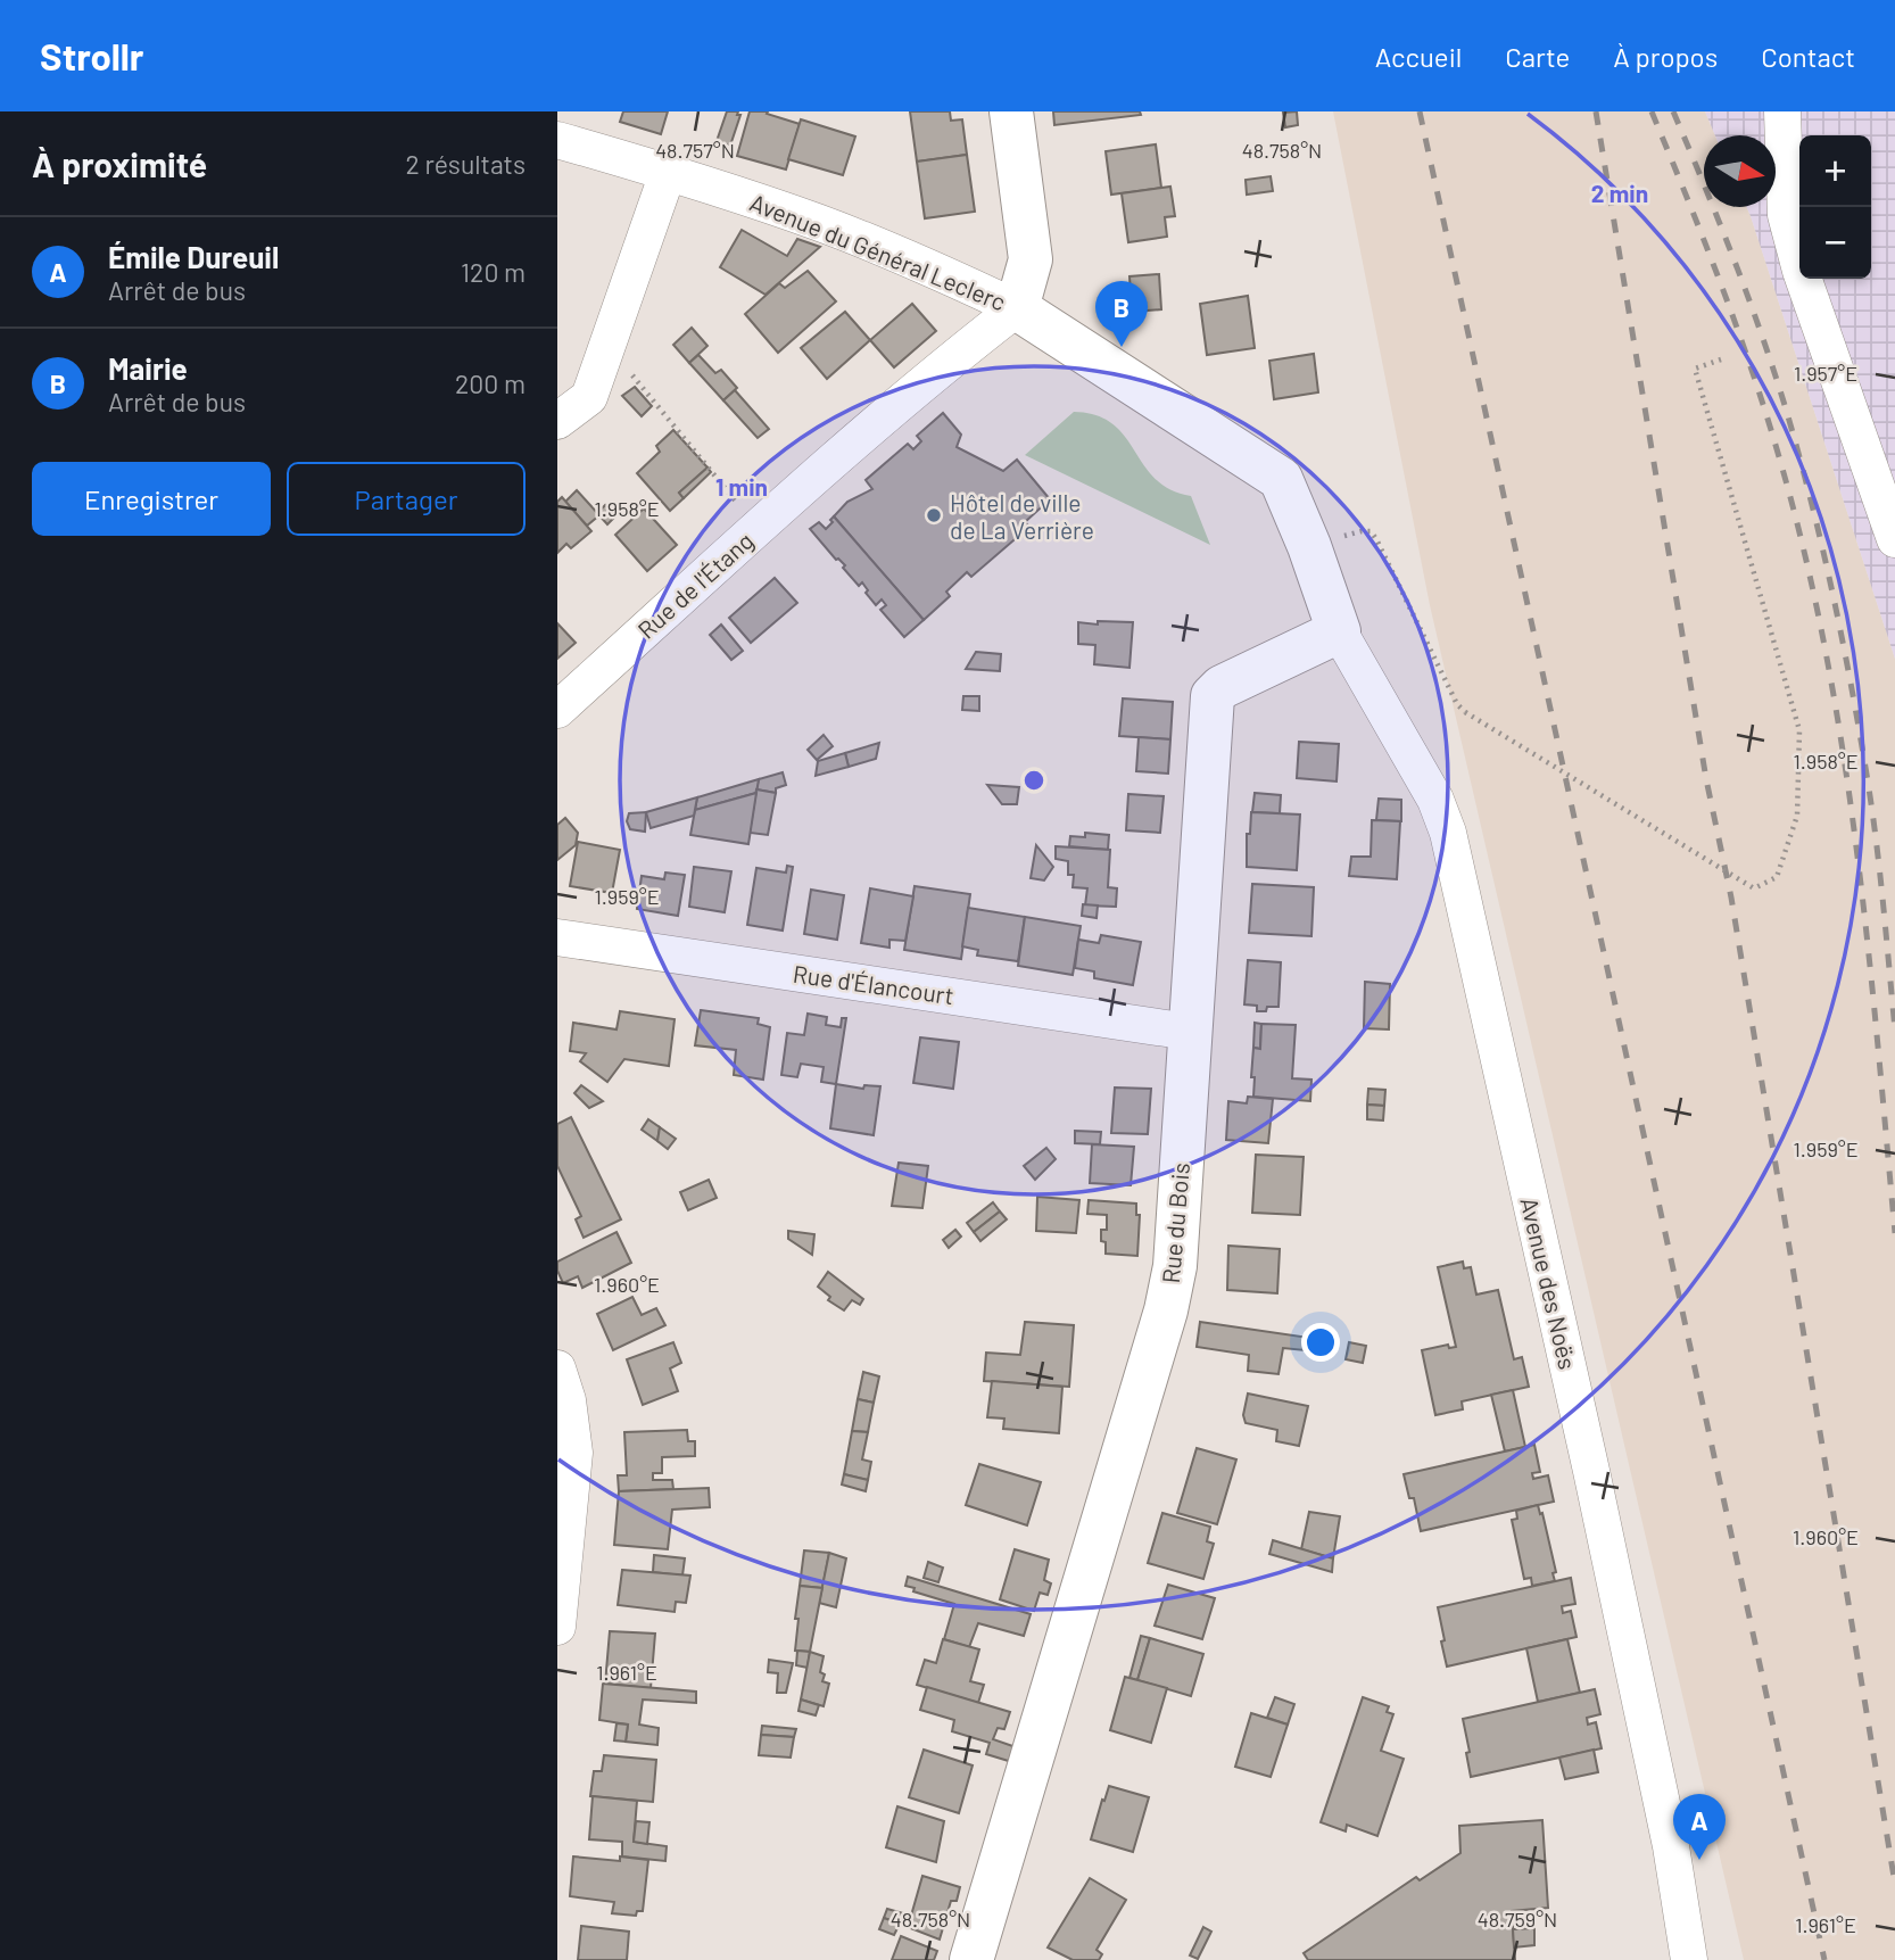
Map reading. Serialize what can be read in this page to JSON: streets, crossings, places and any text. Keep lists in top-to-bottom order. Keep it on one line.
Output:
{"streets":{"street":["Avenue du Général Leclerc","Rue de l'Étang","Rue d'Élancourt","Rue du Bois","Avenue des Noës"]},"crossings":[["Avenue du Général Leclerc","Rue de l'Étang"],["Avenue du Général Leclerc","Rue du Bois"],["Avenue du Général Leclerc","Avenue des Noës"],["Rue d'Élancourt","Rue du Bois"],["Rue du Bois","Avenue des Noës"]],"places":["Hôtel de ville de La Verrière"],"north":"right","page":{"header":"Strollr","nav":["Accueil","Carte","À propos","Contact"],"heading":["À proximité","2 résultats"],"map_buttons":["+","−"],"list":[{"mark":"A","name":"Émile Dureuil","note":"Arrêt de bus","value":"120 m"},{"mark":"B","name":"Mairie","note":"Arrêt de bus","value":"200 m"}],"pins":["B","A"],"buttons":["Enregistrer","Partager"]},"coordinates":["48.757°N","48.758°N","1.957°E","1.958°E","1.959°E","1.960°E","1.961°E","48.759°N"],"rings":["2 min","1 min"]}
